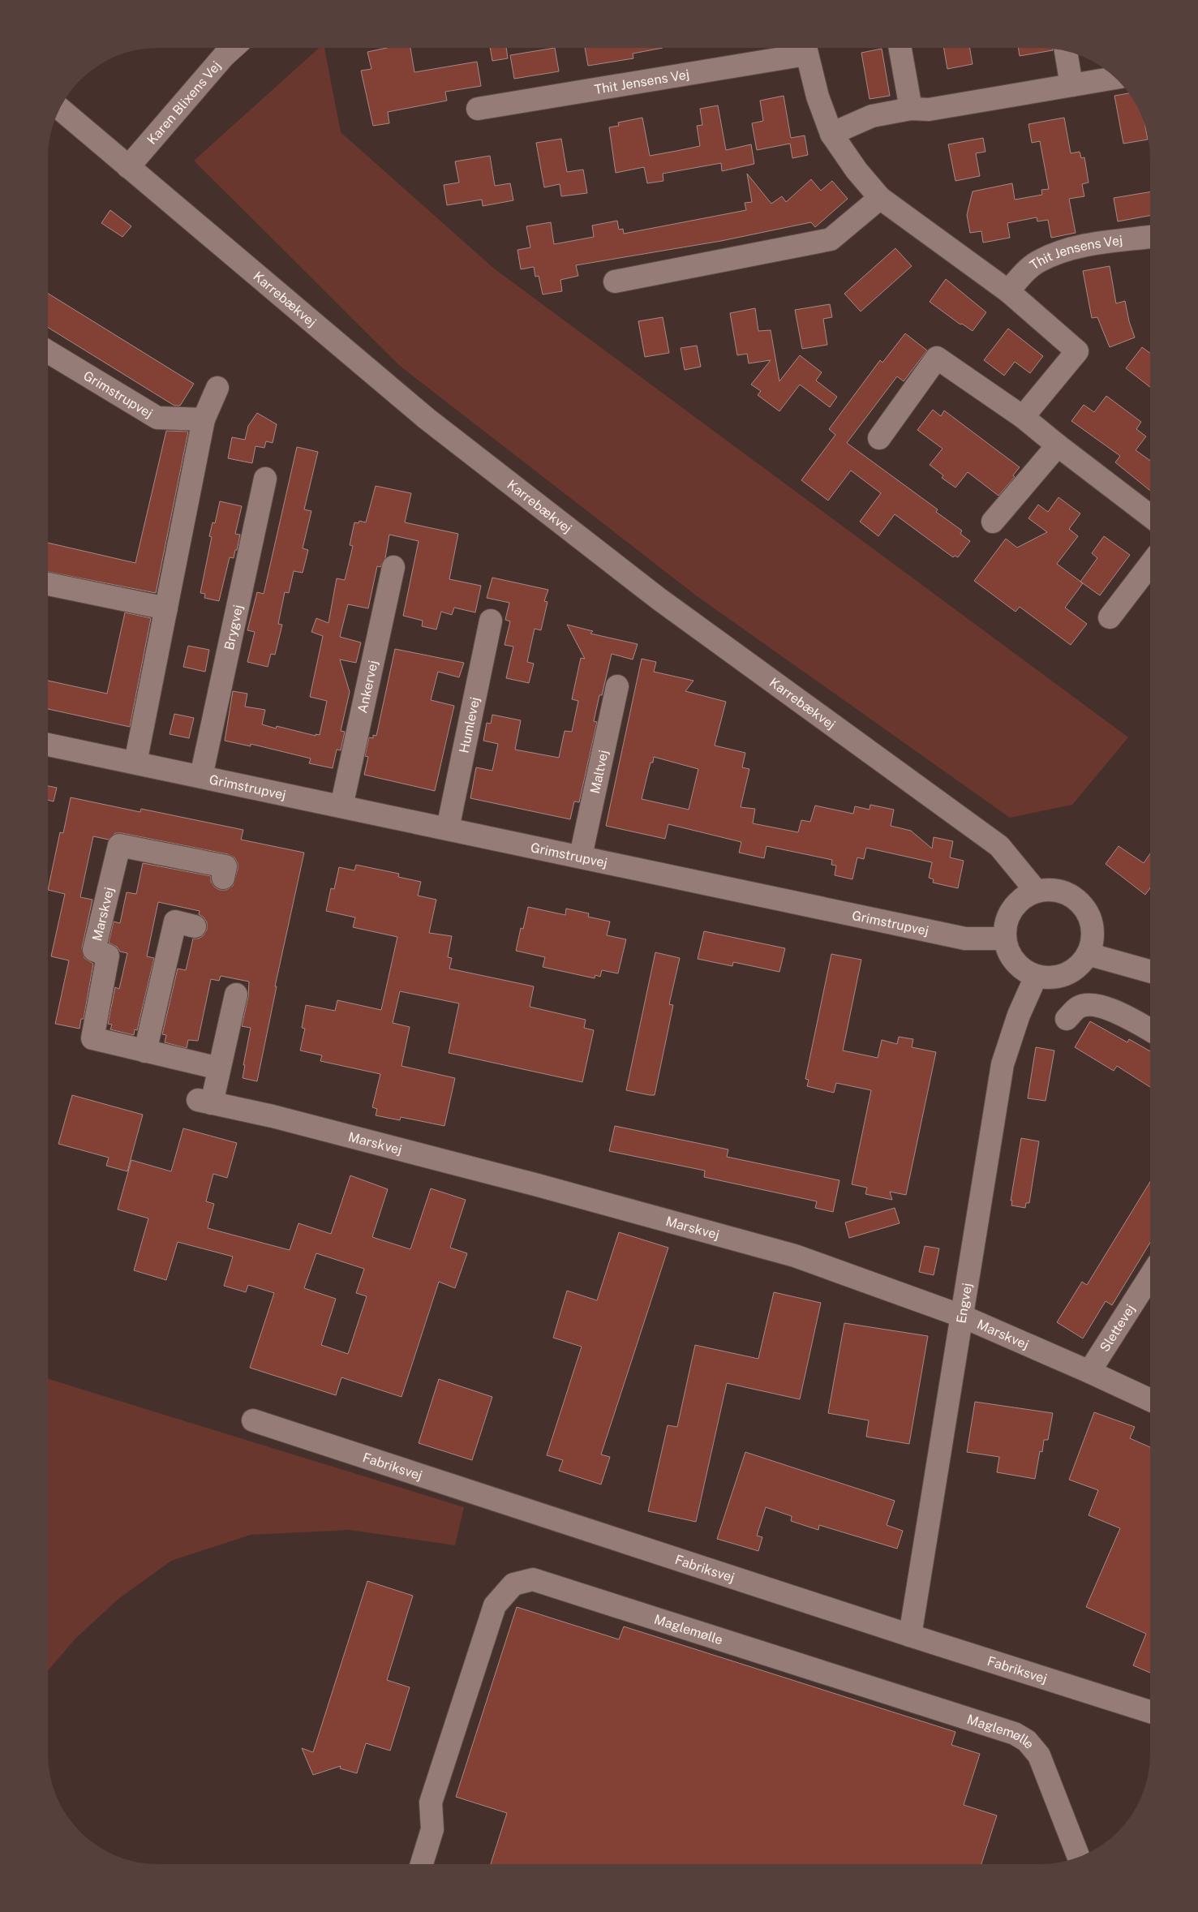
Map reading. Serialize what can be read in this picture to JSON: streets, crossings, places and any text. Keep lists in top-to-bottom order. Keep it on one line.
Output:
{"streets":{"street":["Thit Jensens Vej","Karen Blixens Vej","Karrebækvej","Grimstrupvej","Brygvej","Ankervej","Humlevej","Maltvej","Marskvej","Engvej","Slettevej","Fabriksvej","Maglemølle"]},"crossings":[["Karen Blixens Vej","Karrebækvej"],["Karrebækvej","Grimstrupvej"],["Karrebækvej","Engvej"],["Grimstrupvej","Brygvej"],["Grimstrupvej","Ankervej"],["Grimstrupvej","Humlevej"],["Grimstrupvej","Maltvej"],["Grimstrupvej","Engvej"],["Marskvej","Engvej"],["Marskvej","Slettevej"],["Engvej","Fabriksvej"]]}
